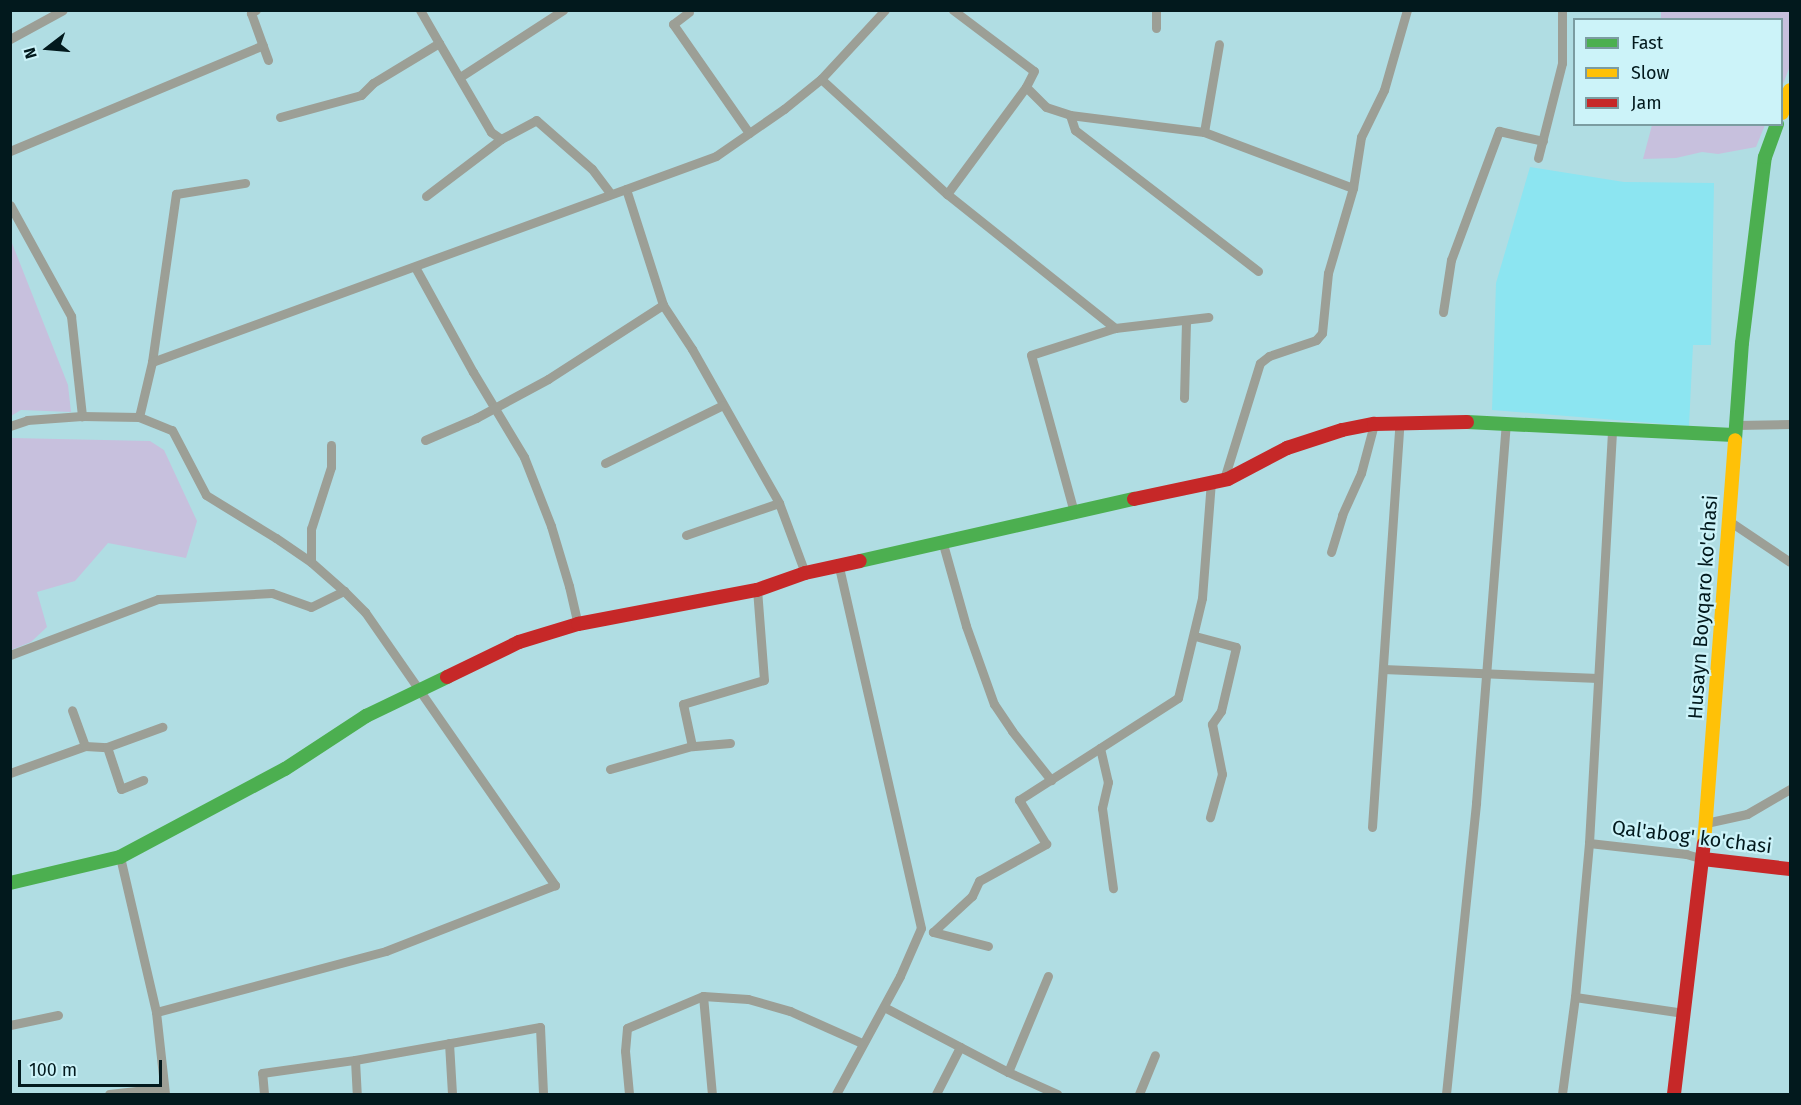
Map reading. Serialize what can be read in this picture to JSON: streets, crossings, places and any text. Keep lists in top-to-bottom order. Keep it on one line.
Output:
{"streets":{"street":["Husayn Boyqaro ko'chasi","Qal'abog' ko'chasi"]},"crossings":[["Husayn Boyqaro ko'chasi","Qal'abog' ko'chasi"]],"legend":["Fast","Slow","Jam"],"scale_bar":"100 m","north":"left"}
